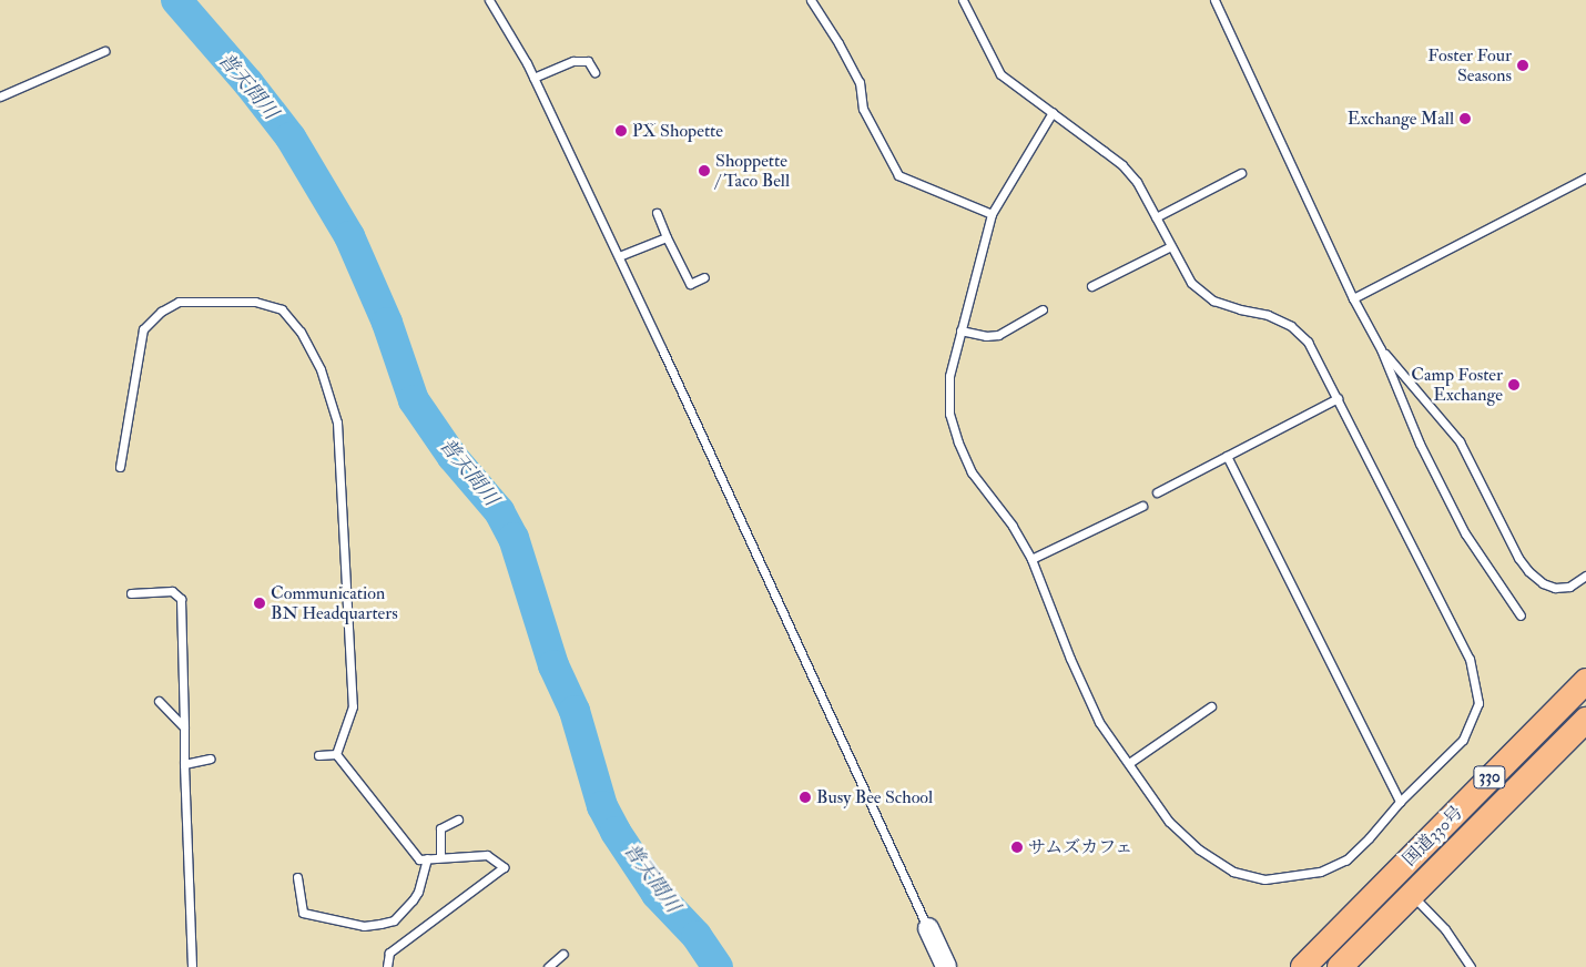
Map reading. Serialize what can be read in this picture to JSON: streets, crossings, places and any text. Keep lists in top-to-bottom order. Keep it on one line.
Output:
{"streets":{"highway":["330","国道330号"]},"water":["普天間川"],"places":["Foster Four Seasons","Exchange Mall","PX Shopette","Shoppette / Taco Bell","Camp Foster Exchange","Communication BN Headquarters","Busy Bee School","サムズカフェ"]}
